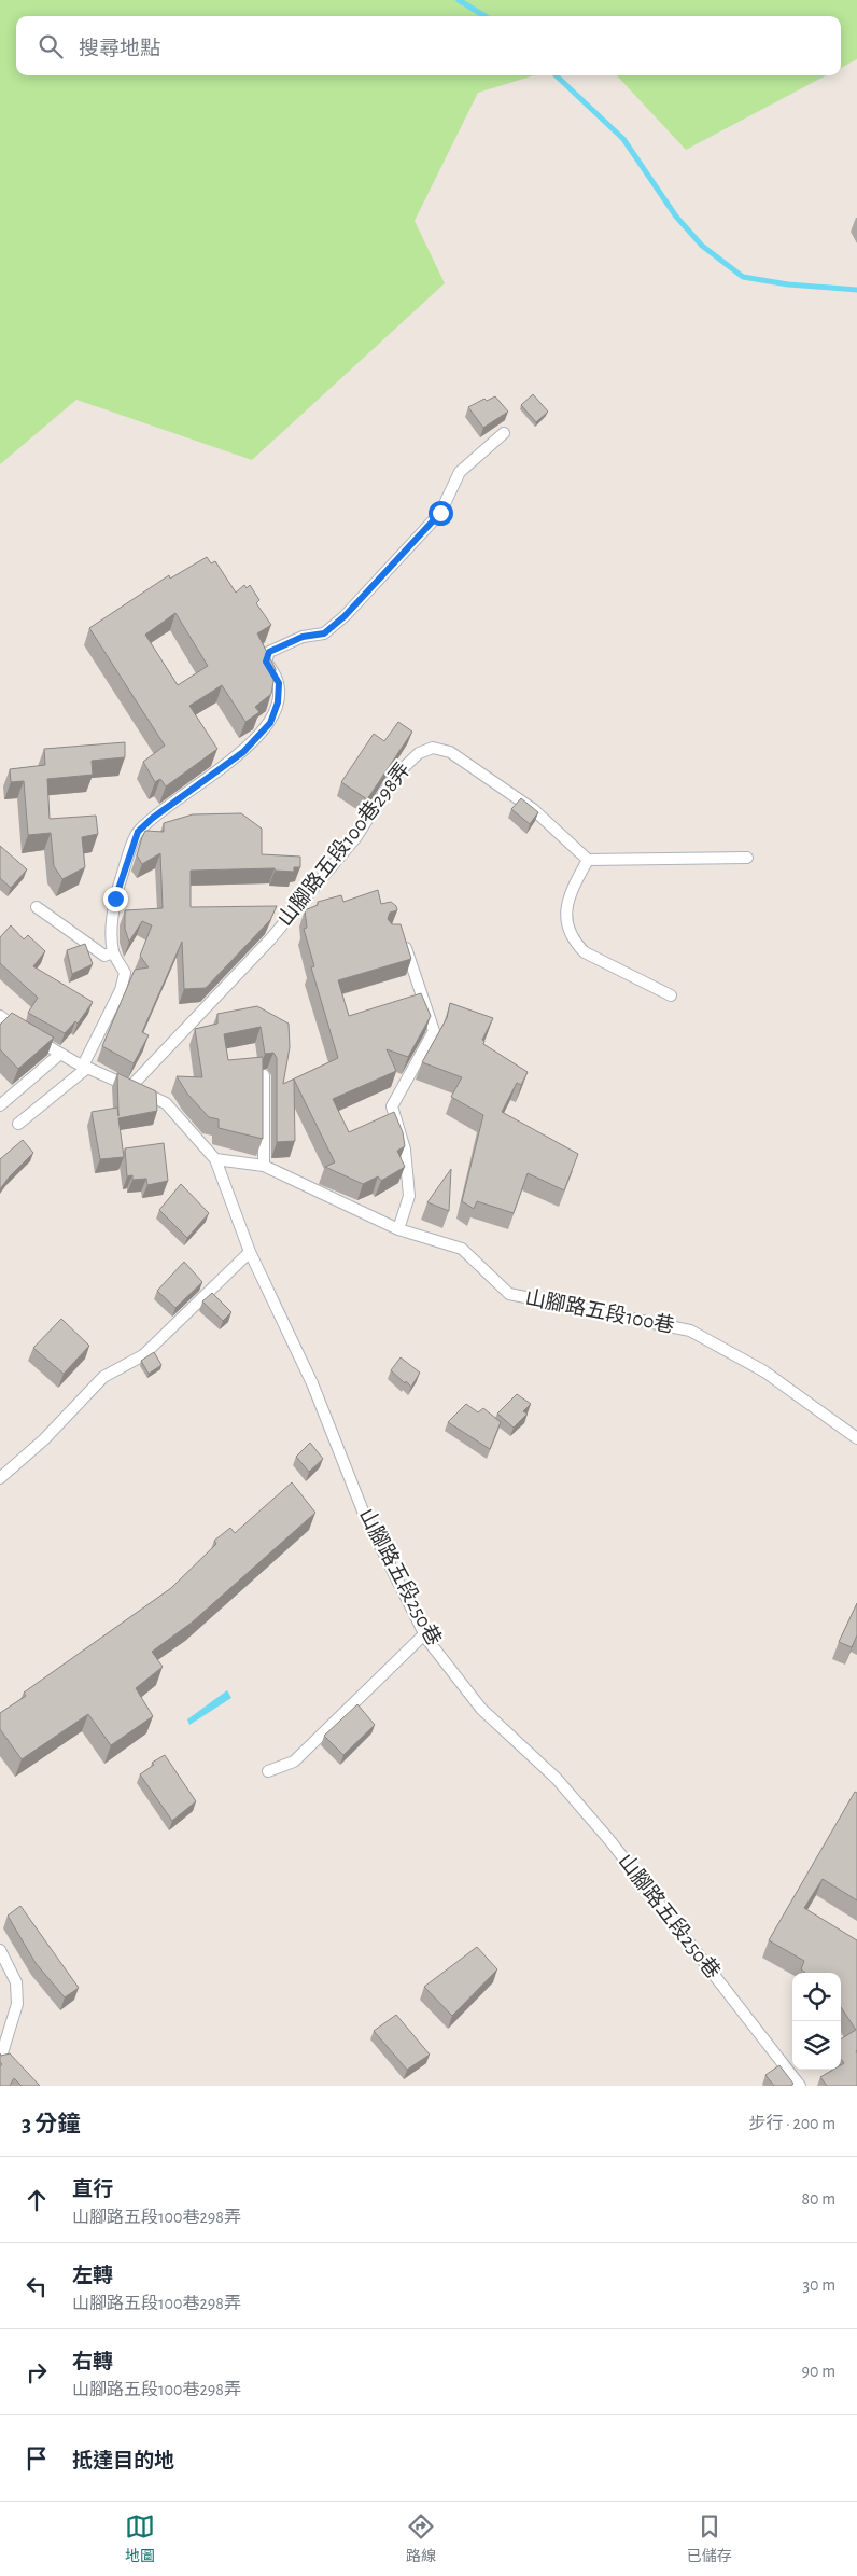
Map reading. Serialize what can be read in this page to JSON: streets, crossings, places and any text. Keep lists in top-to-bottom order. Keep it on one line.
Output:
{"streets":{"lane":["山腳路五段100巷298弄","山腳路五段100巷","山腳路五段250巷"]},"crossings":[["山腳路五段100巷","山腳路五段250巷"]],"page":{"search":"搜尋地點","heading":["3 分鐘","步行 · 200 m"],"list":[["直行","山腳路五段100巷298弄","80 m"],["左轉","山腳路五段100巷298弄","30 m"],["右轉","山腳路五段100巷298弄","90 m"],"抵達目的地"],"nav":["地圖","路線","已儲存"]}}
